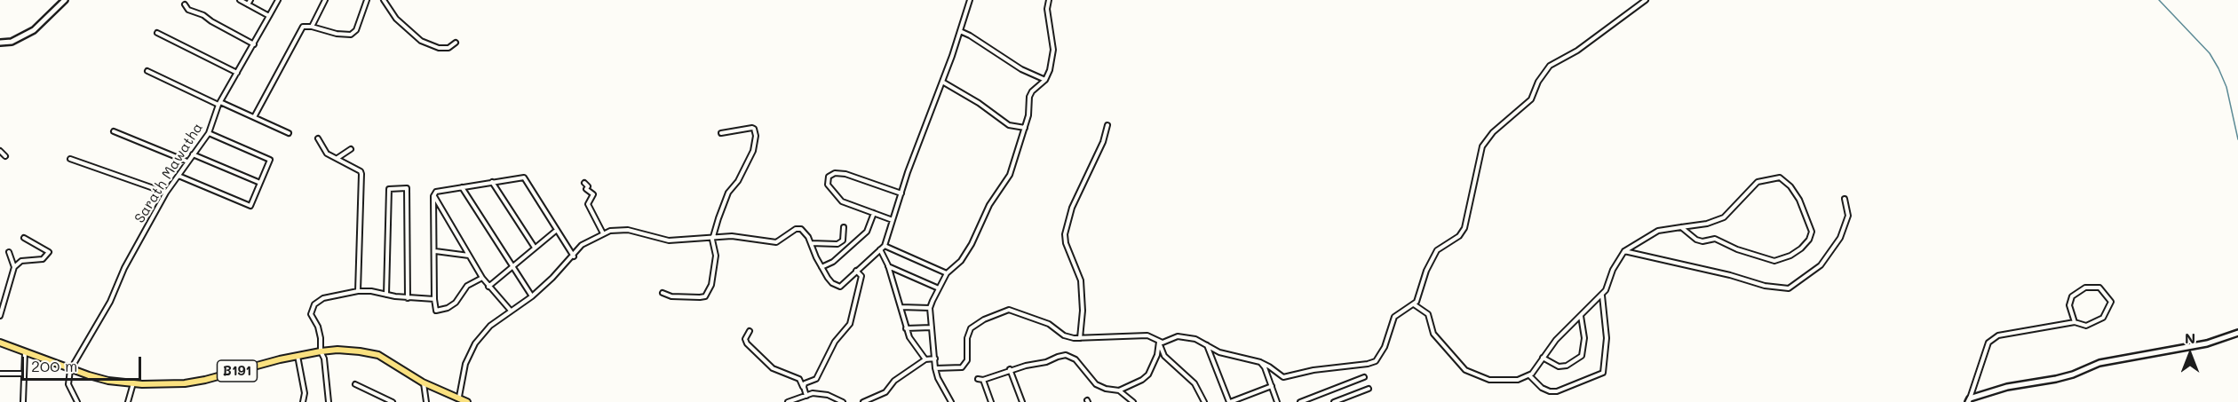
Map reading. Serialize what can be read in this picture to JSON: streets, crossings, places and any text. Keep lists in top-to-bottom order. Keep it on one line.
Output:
{"streets":{"main road":["B191"],"street":["Sarath Mawatha"]},"crossings":[["Sarath Mawatha","B191"]],"scale_bar":"200 m","north":"top"}
